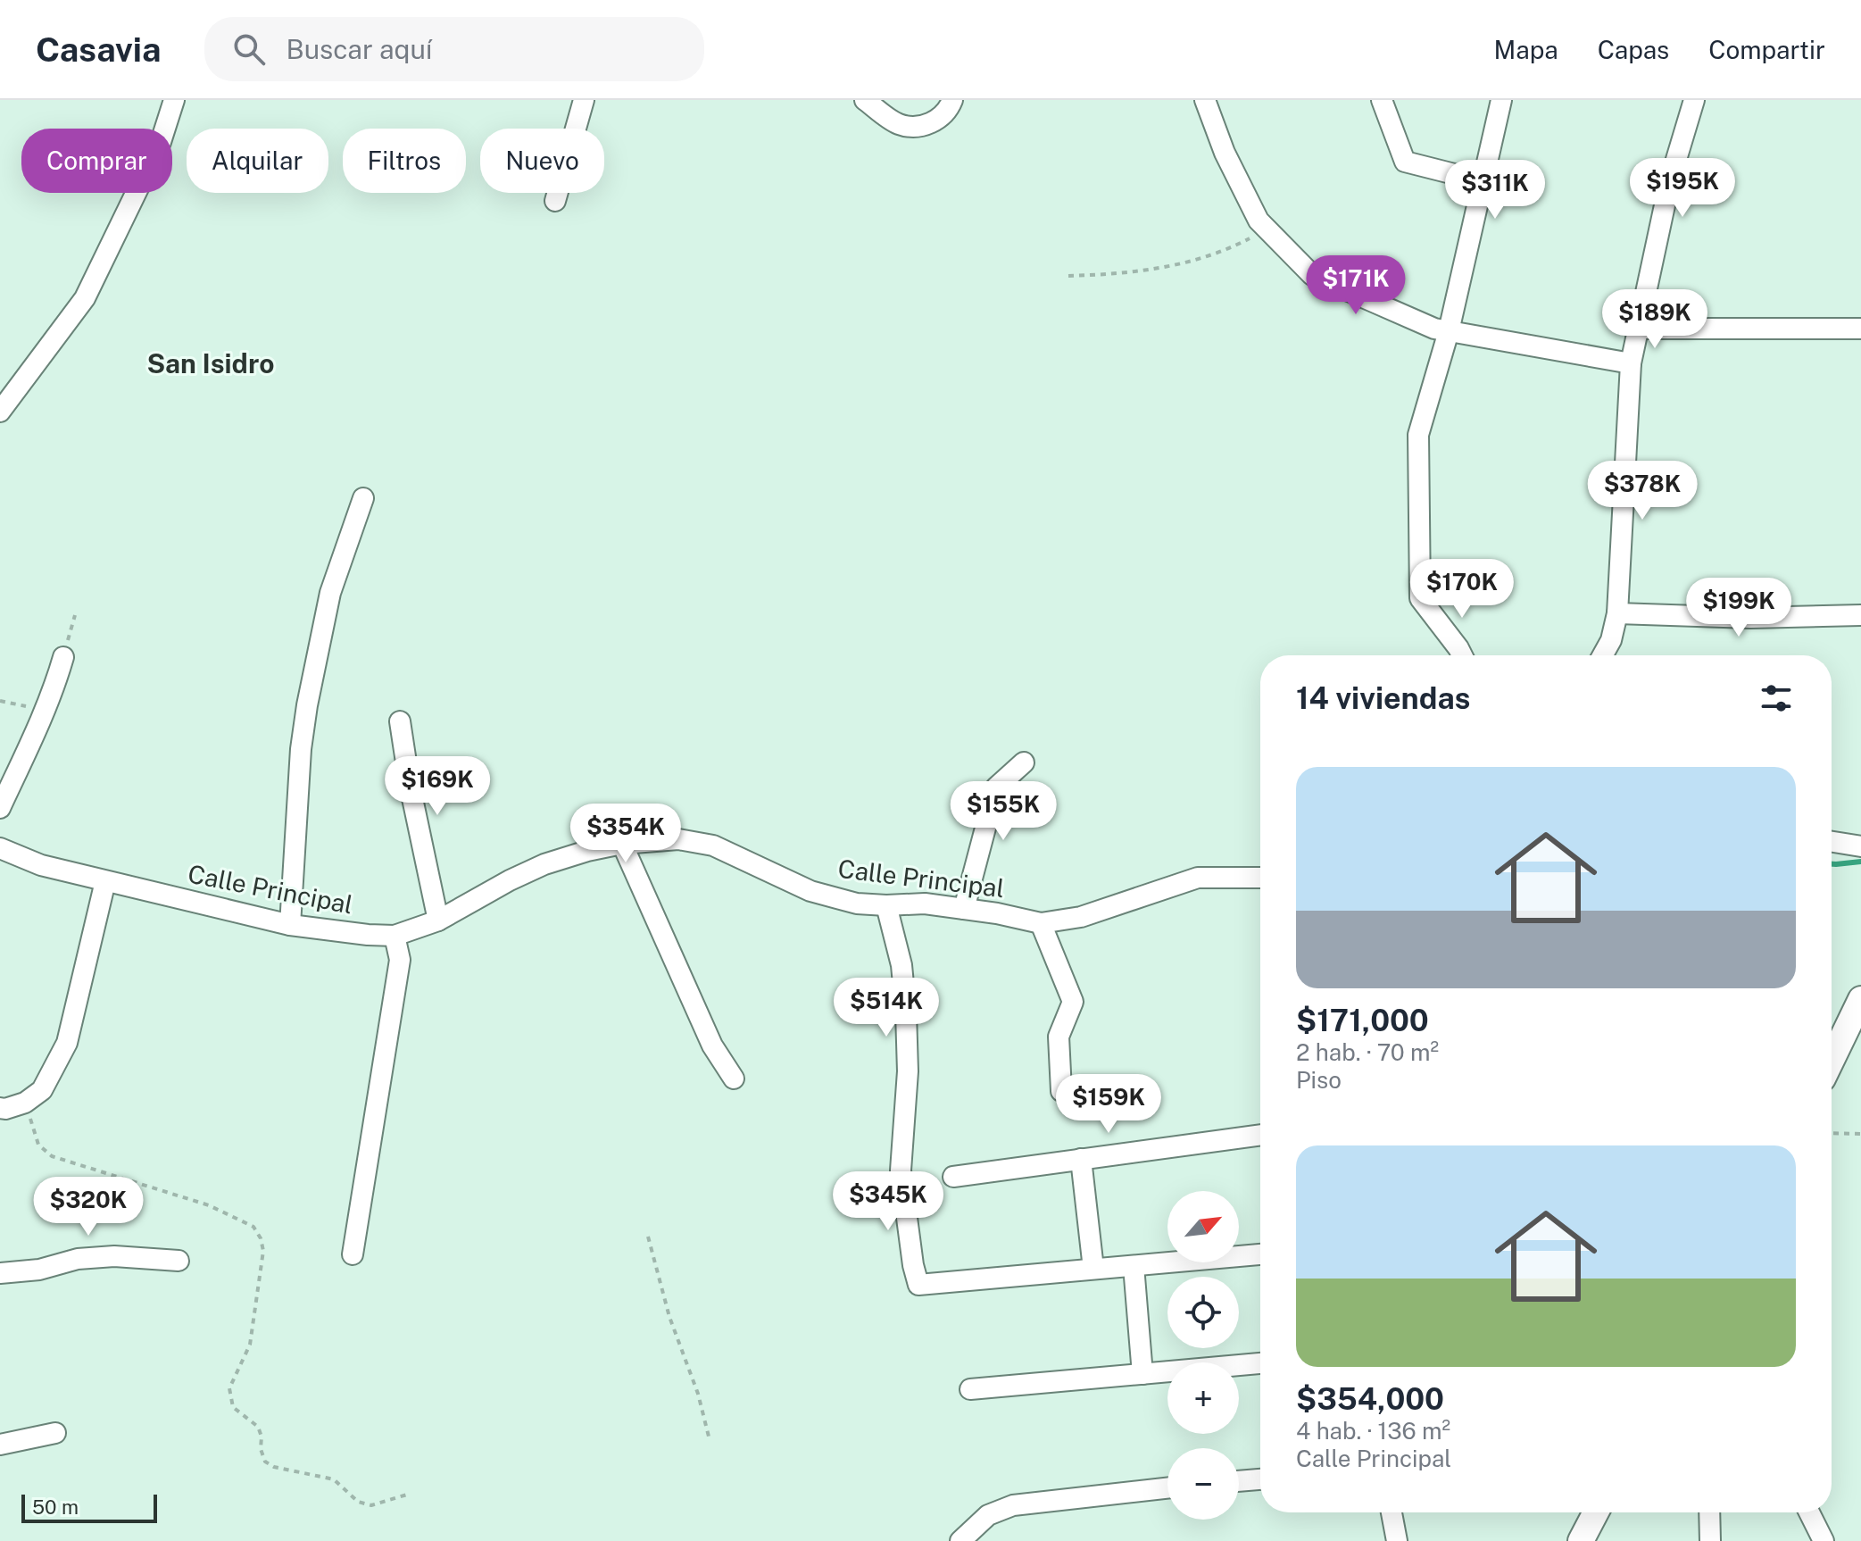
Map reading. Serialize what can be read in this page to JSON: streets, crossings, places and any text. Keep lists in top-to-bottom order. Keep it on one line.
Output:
{"streets":{"street":["Calle Principal"]},"districts":["San Isidro"],"scale_bar":"50 m","north":"top right","page":{"header":"Casavia","search":"Buscar aquí","nav":["Mapa","Capas","Compartir"],"chip":["Comprar","Alquilar","Filtros","Nuevo"],"price":["$195K","$311K","$171K","$189K","$378K","$170K","$199K","$169K","$155K","$354K","$514K","$159K","$345K","$320K"],"heading":"14 viviendas","list":[{"name":"$171,000","note":"2 hab. · 70 m² · Piso"},{"name":"$354,000","note":"4 hab. · 136 m² · Calle Principal"}],"map_buttons":["+","−"],"scale":"50 m"}}
